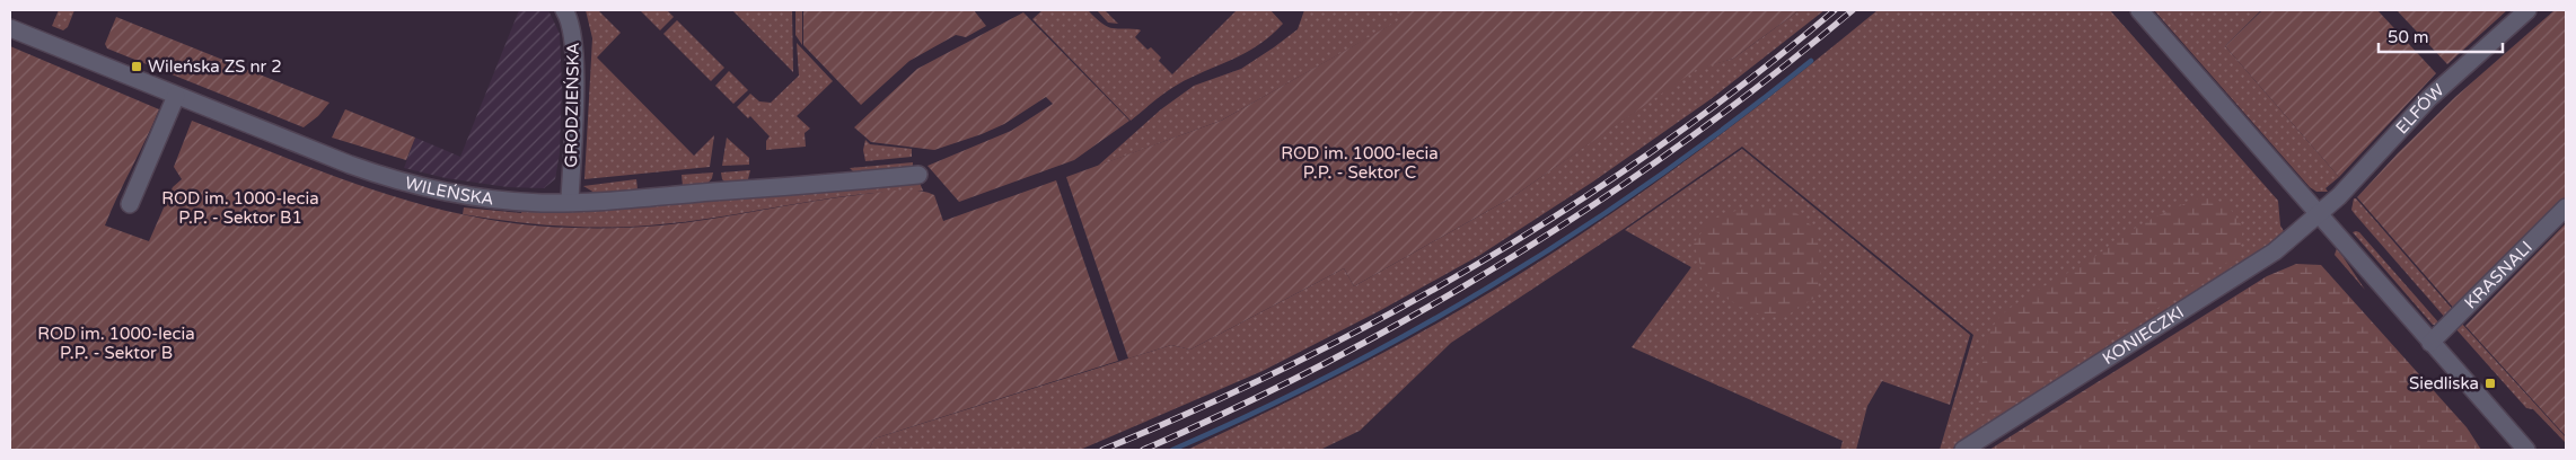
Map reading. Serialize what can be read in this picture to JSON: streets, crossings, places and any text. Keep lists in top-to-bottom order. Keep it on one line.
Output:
{"streets":{"street":["GRODZIEŃSKA","ELFÓW","WILEŃSKA","KRASNALI","KONIECZKI"]},"crossings":[["GRODZIEŃSKA","WILEŃSKA"],["ELFÓW","KONIECZKI"]],"parks":["ROD im. 1000-lecia P.P. - Sektor C","ROD im. 1000-lecia P.P. - Sektor B1","ROD im. 1000-lecia P.P. - Sektor B"],"places":{"transit":["Wileńska ZS nr 2","Siedliska"]},"scale_bar":"50 m"}
